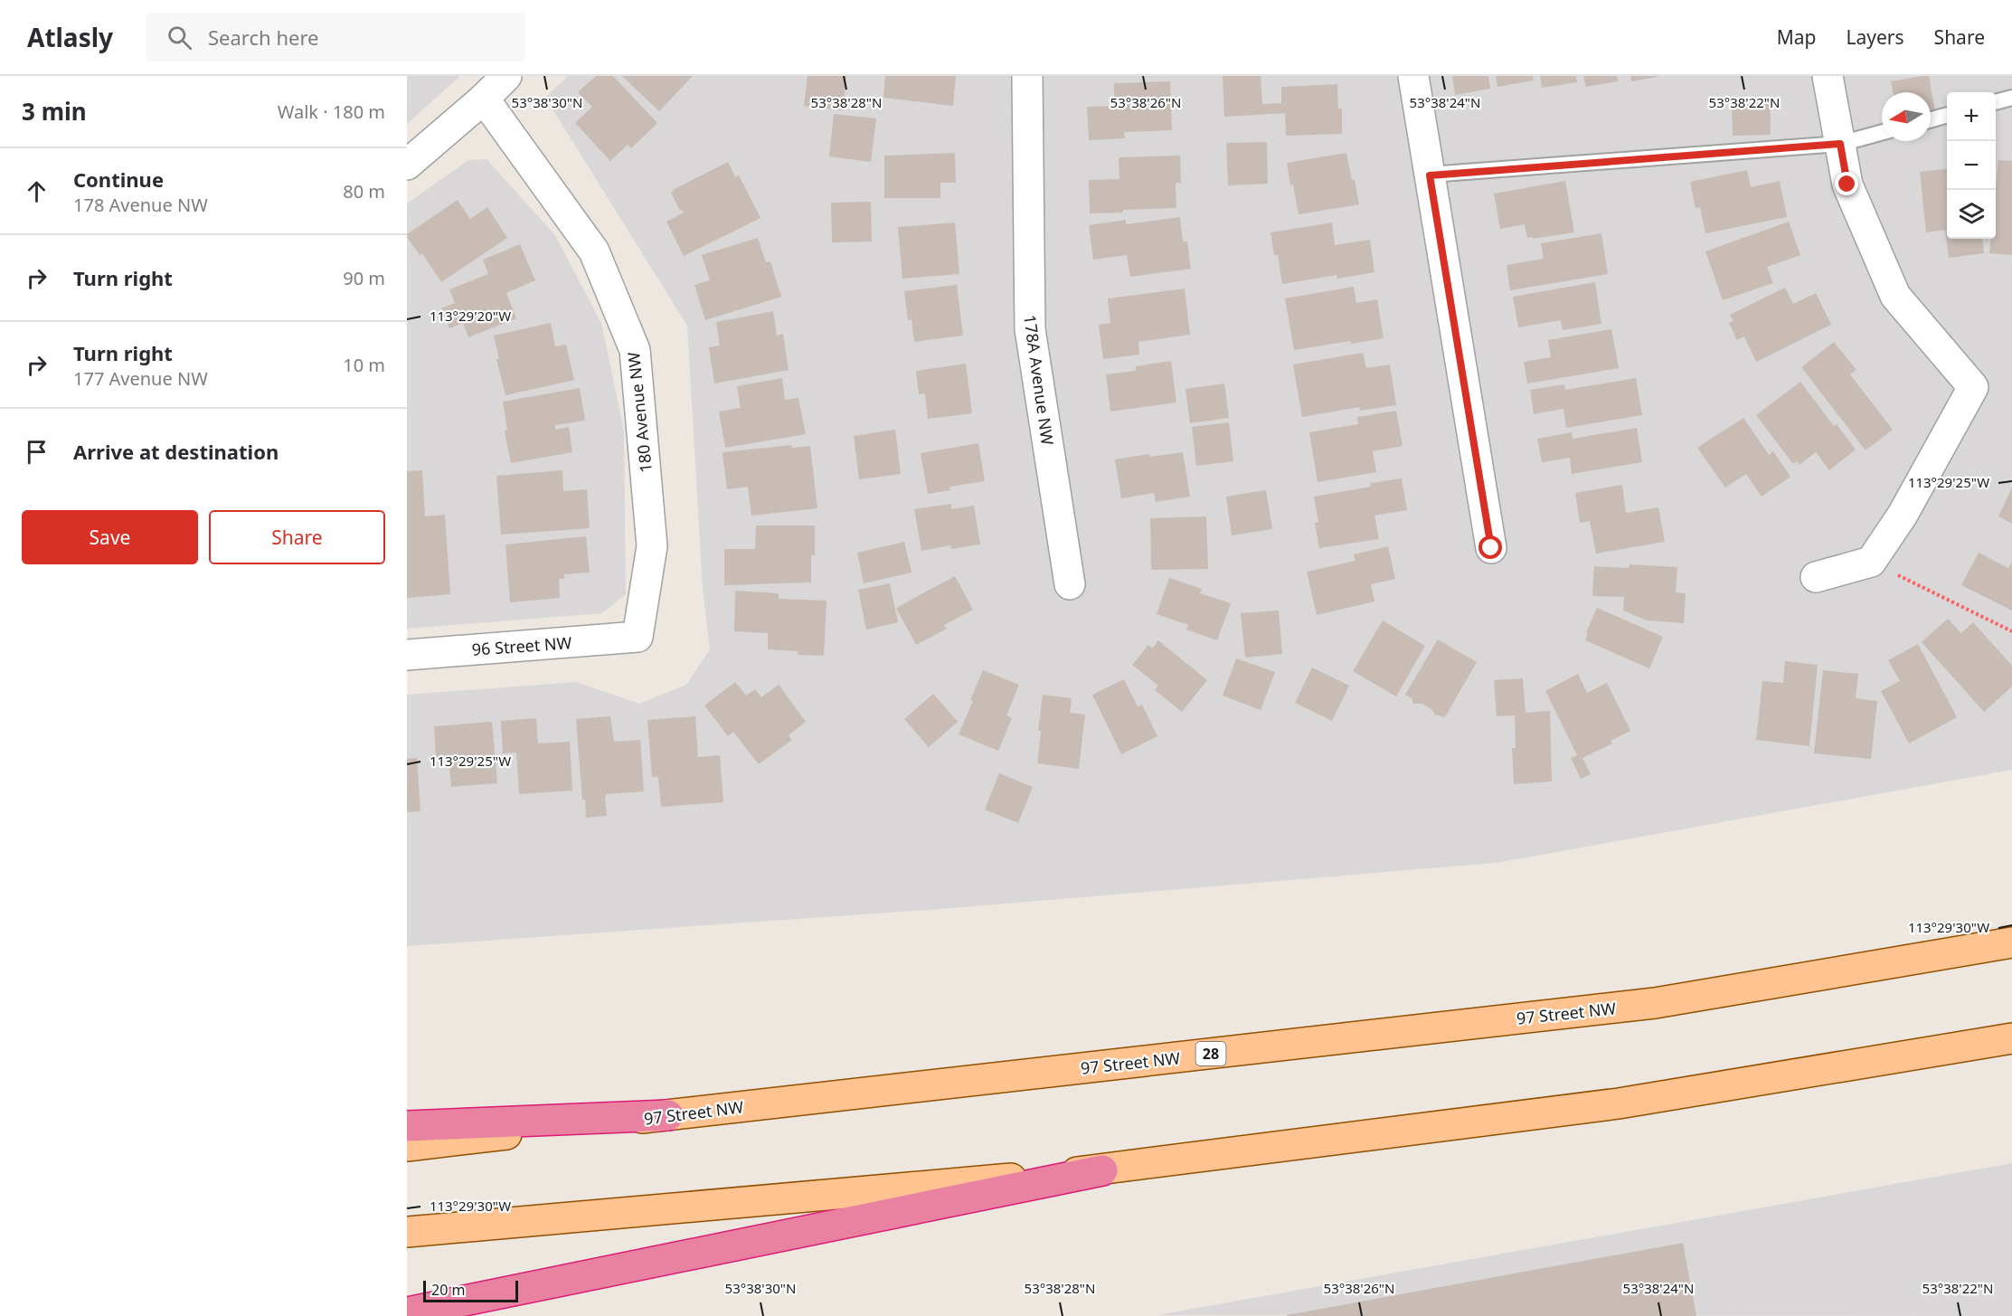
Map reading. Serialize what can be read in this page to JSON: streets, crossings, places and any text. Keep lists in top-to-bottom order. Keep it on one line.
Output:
{"streets":{"main road":["97 Street NW","28"],"street":["178A Avenue NW","180 Avenue NW","96 Street NW"]},"crossings":[["180 Avenue NW","96 Street NW"]],"scale_bar":"20 m","north":"left","page":{"header":"Atlasly","search":"Search here","nav":["Map","Layers","Share"],"heading":["3 min","Walk · 180 m"],"map_buttons":["+","−"],"list":[["Continue","178 Avenue NW","80 m"],["Turn right","90 m"],["Turn right","177 Avenue NW","10 m"],"Arrive at destination"],"buttons":["Save","Share"],"scale":"20 m"},"coordinates":["53°38'30\"N","53°38'28\"N","53°38'26\"N","53°38'24\"N","53°38'22\"N","113°29'20\"W","113°29'25\"W","113°29'30\"W"]}
